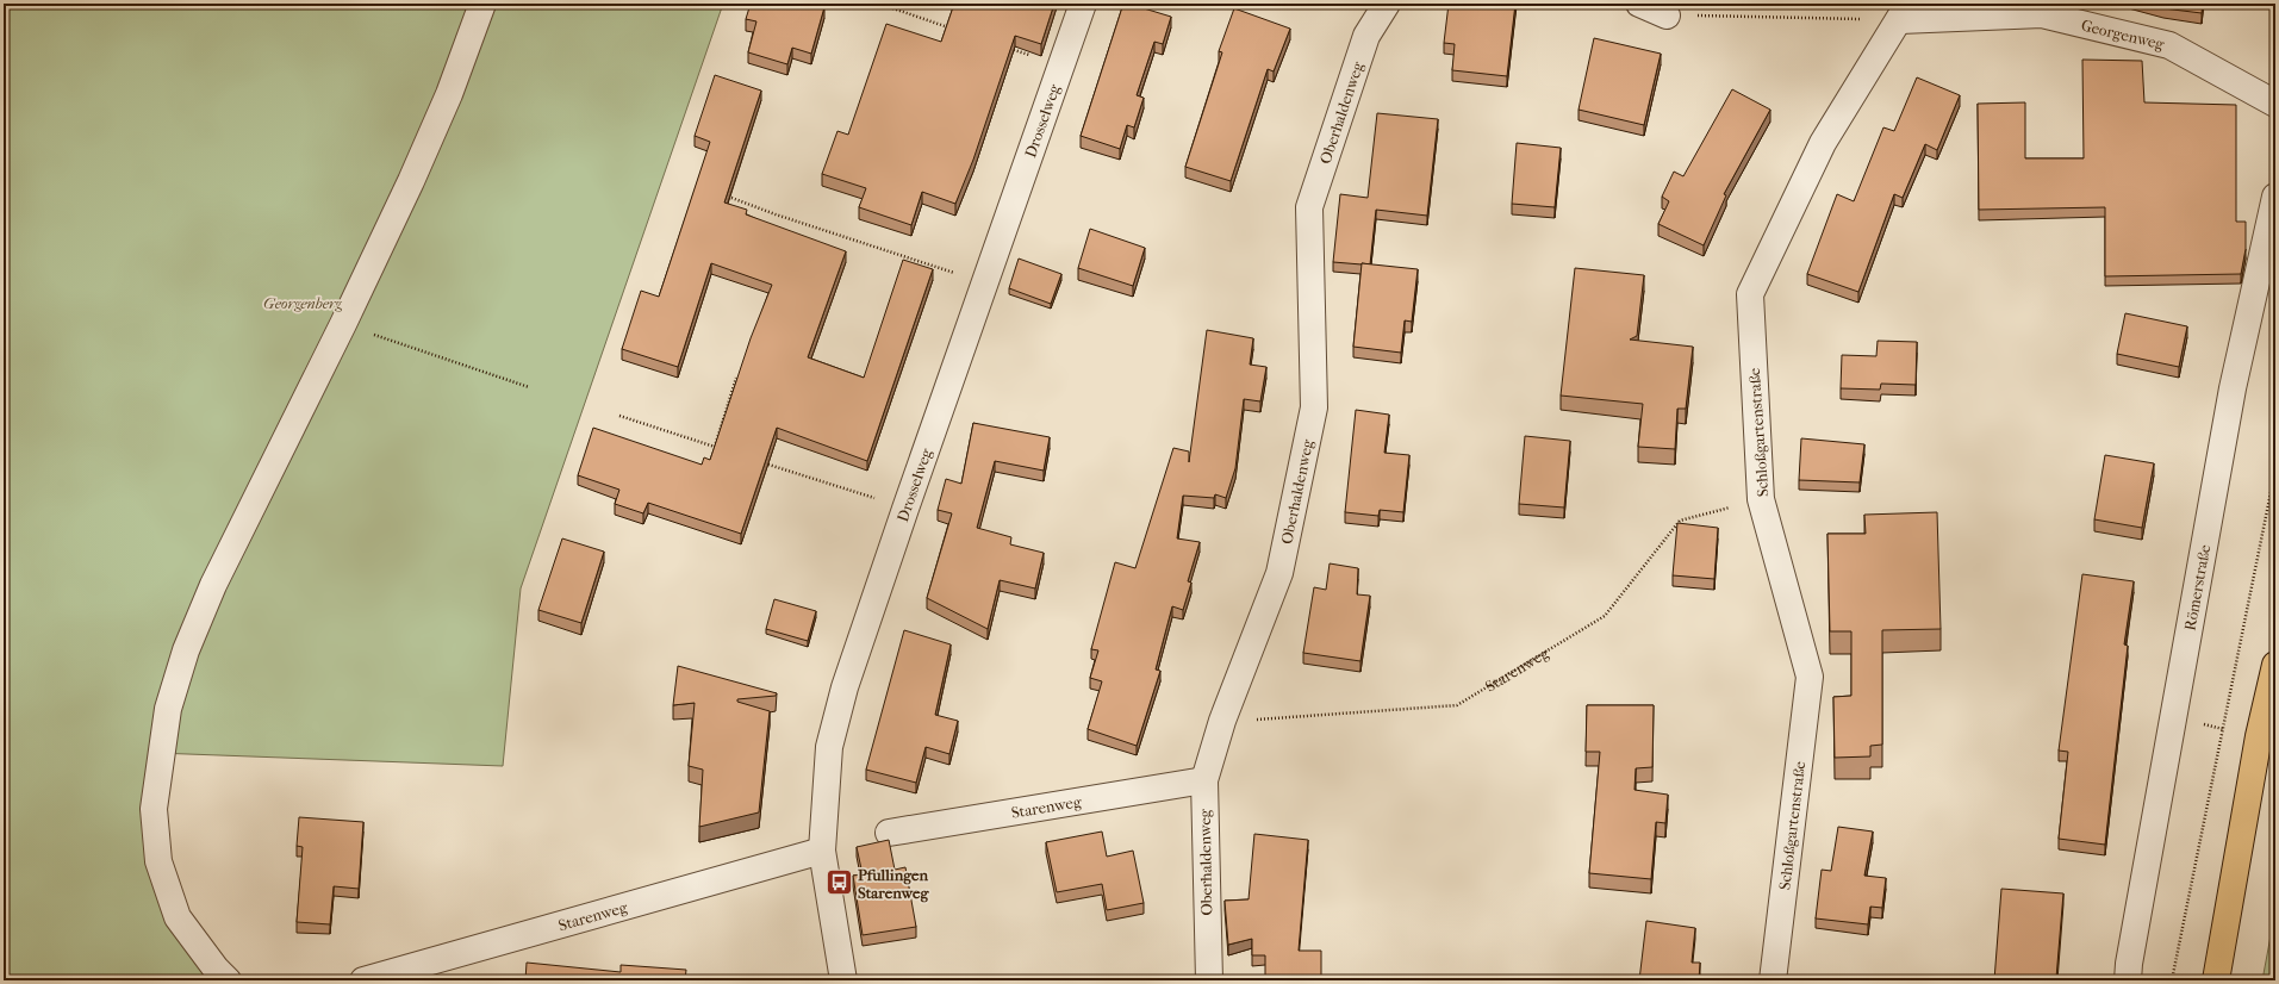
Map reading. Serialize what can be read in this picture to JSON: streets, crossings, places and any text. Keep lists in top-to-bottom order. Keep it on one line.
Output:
{"streets":{"street":["Georgenweg","Oberhaldenweg","Drosselweg","Schloßgartenstraße","Römerstraße","Starenweg"]},"crossings":[["Georgenweg","Schloßgartenstraße"],["Oberhaldenweg","Starenweg"],["Drosselweg","Starenweg"]],"parks":["Georgenberg"],"places":{"bus stop":["Pfullingen Starenweg"]}}
